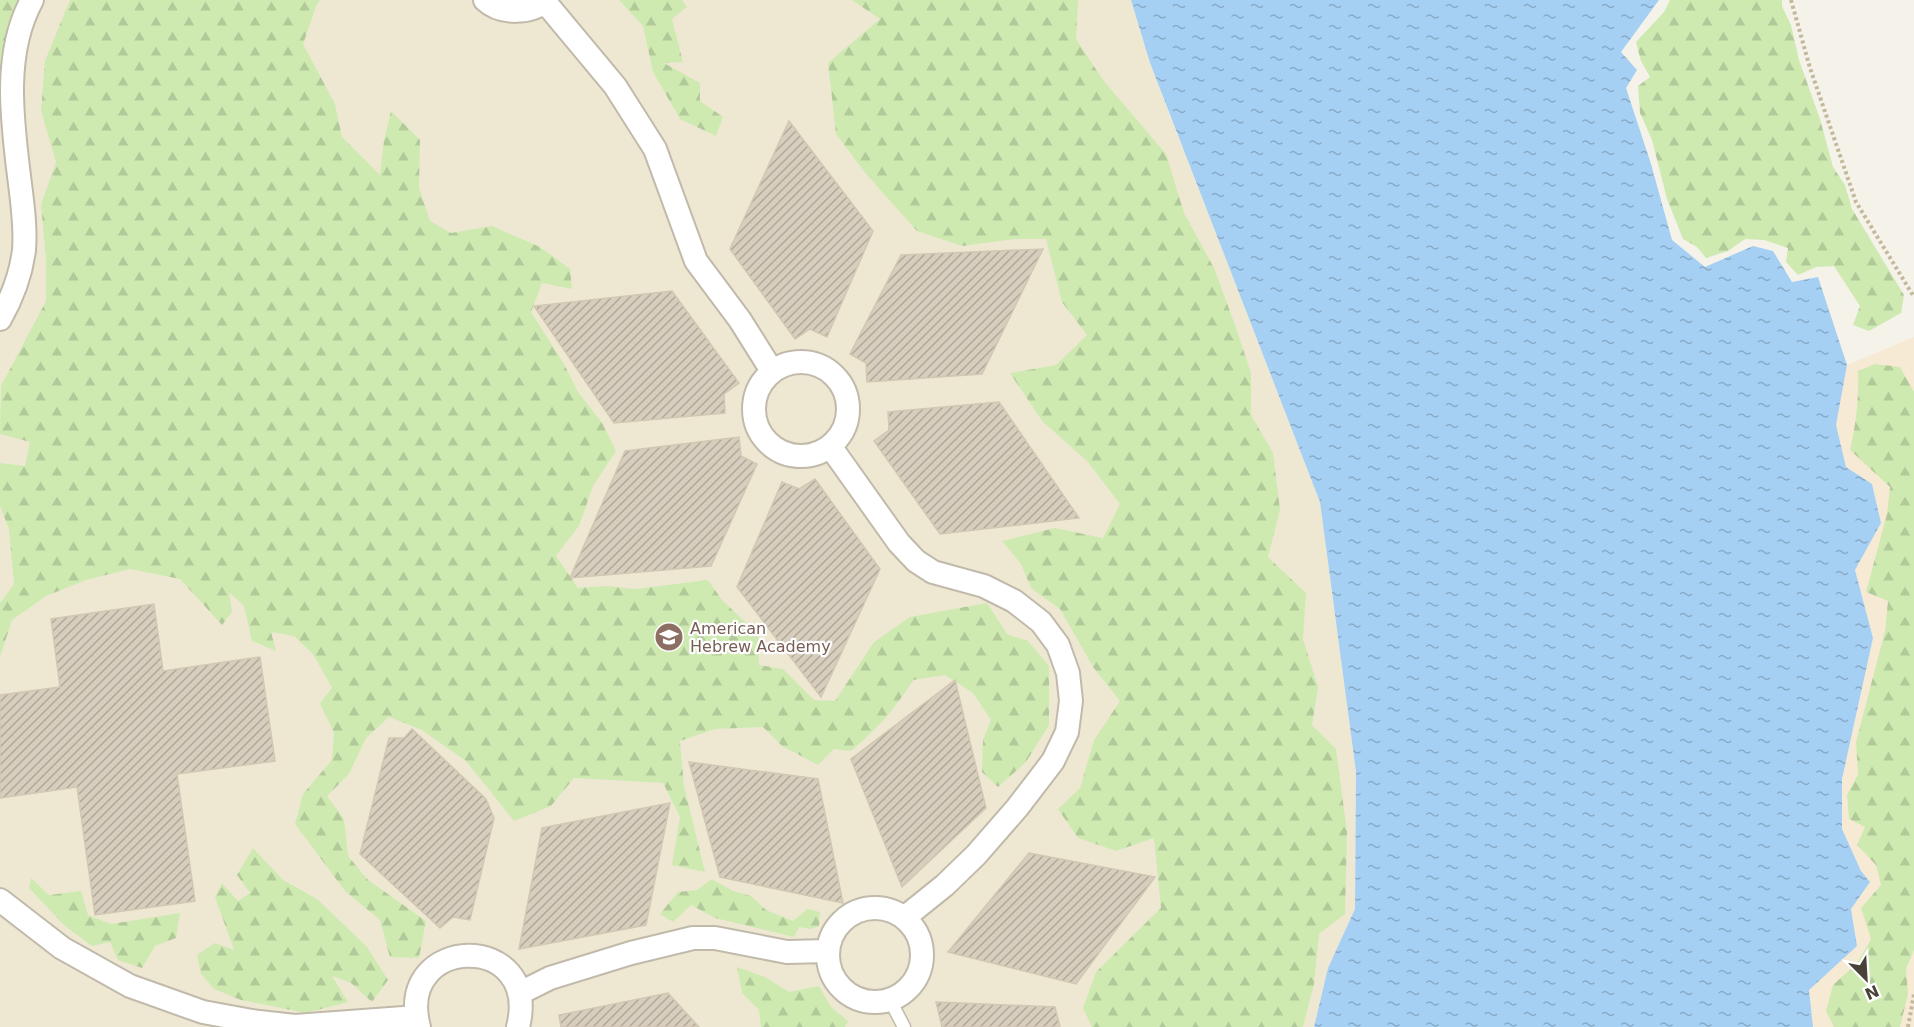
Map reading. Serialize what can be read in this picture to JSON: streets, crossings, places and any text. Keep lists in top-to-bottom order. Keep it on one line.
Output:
{"places":{"school or university":["American Hebrew Academy"]},"north":"bottom right"}
